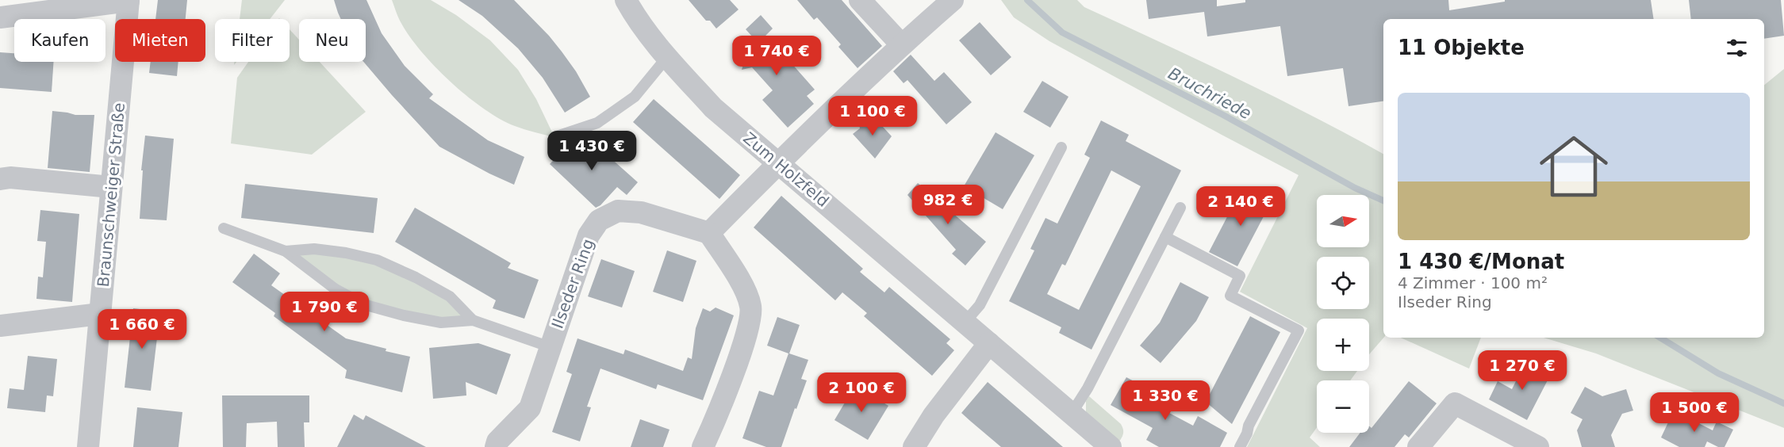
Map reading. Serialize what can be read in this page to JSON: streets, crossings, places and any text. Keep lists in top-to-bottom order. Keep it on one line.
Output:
{"streets":{"street":["Zum Holzfeld","Braunschweiger Straße","Ilseder Ring"]},"water":["Bruchriede"],"north":"right","page":{"chip":["Kaufen","Mieten","Filter","Neu"],"heading":"11 Objekte","price":["1 740 €","1 100 €","1 430 €","982 €","2 140 €","1 790 €","1 660 €","1 270 €","2 100 €","1 330 €","1 500 €"],"list":[{"name":"1 430 €/Monat","note":"4 Zimmer · 100 m² · Ilseder Ring"}],"map_buttons":["+","−"]}}
